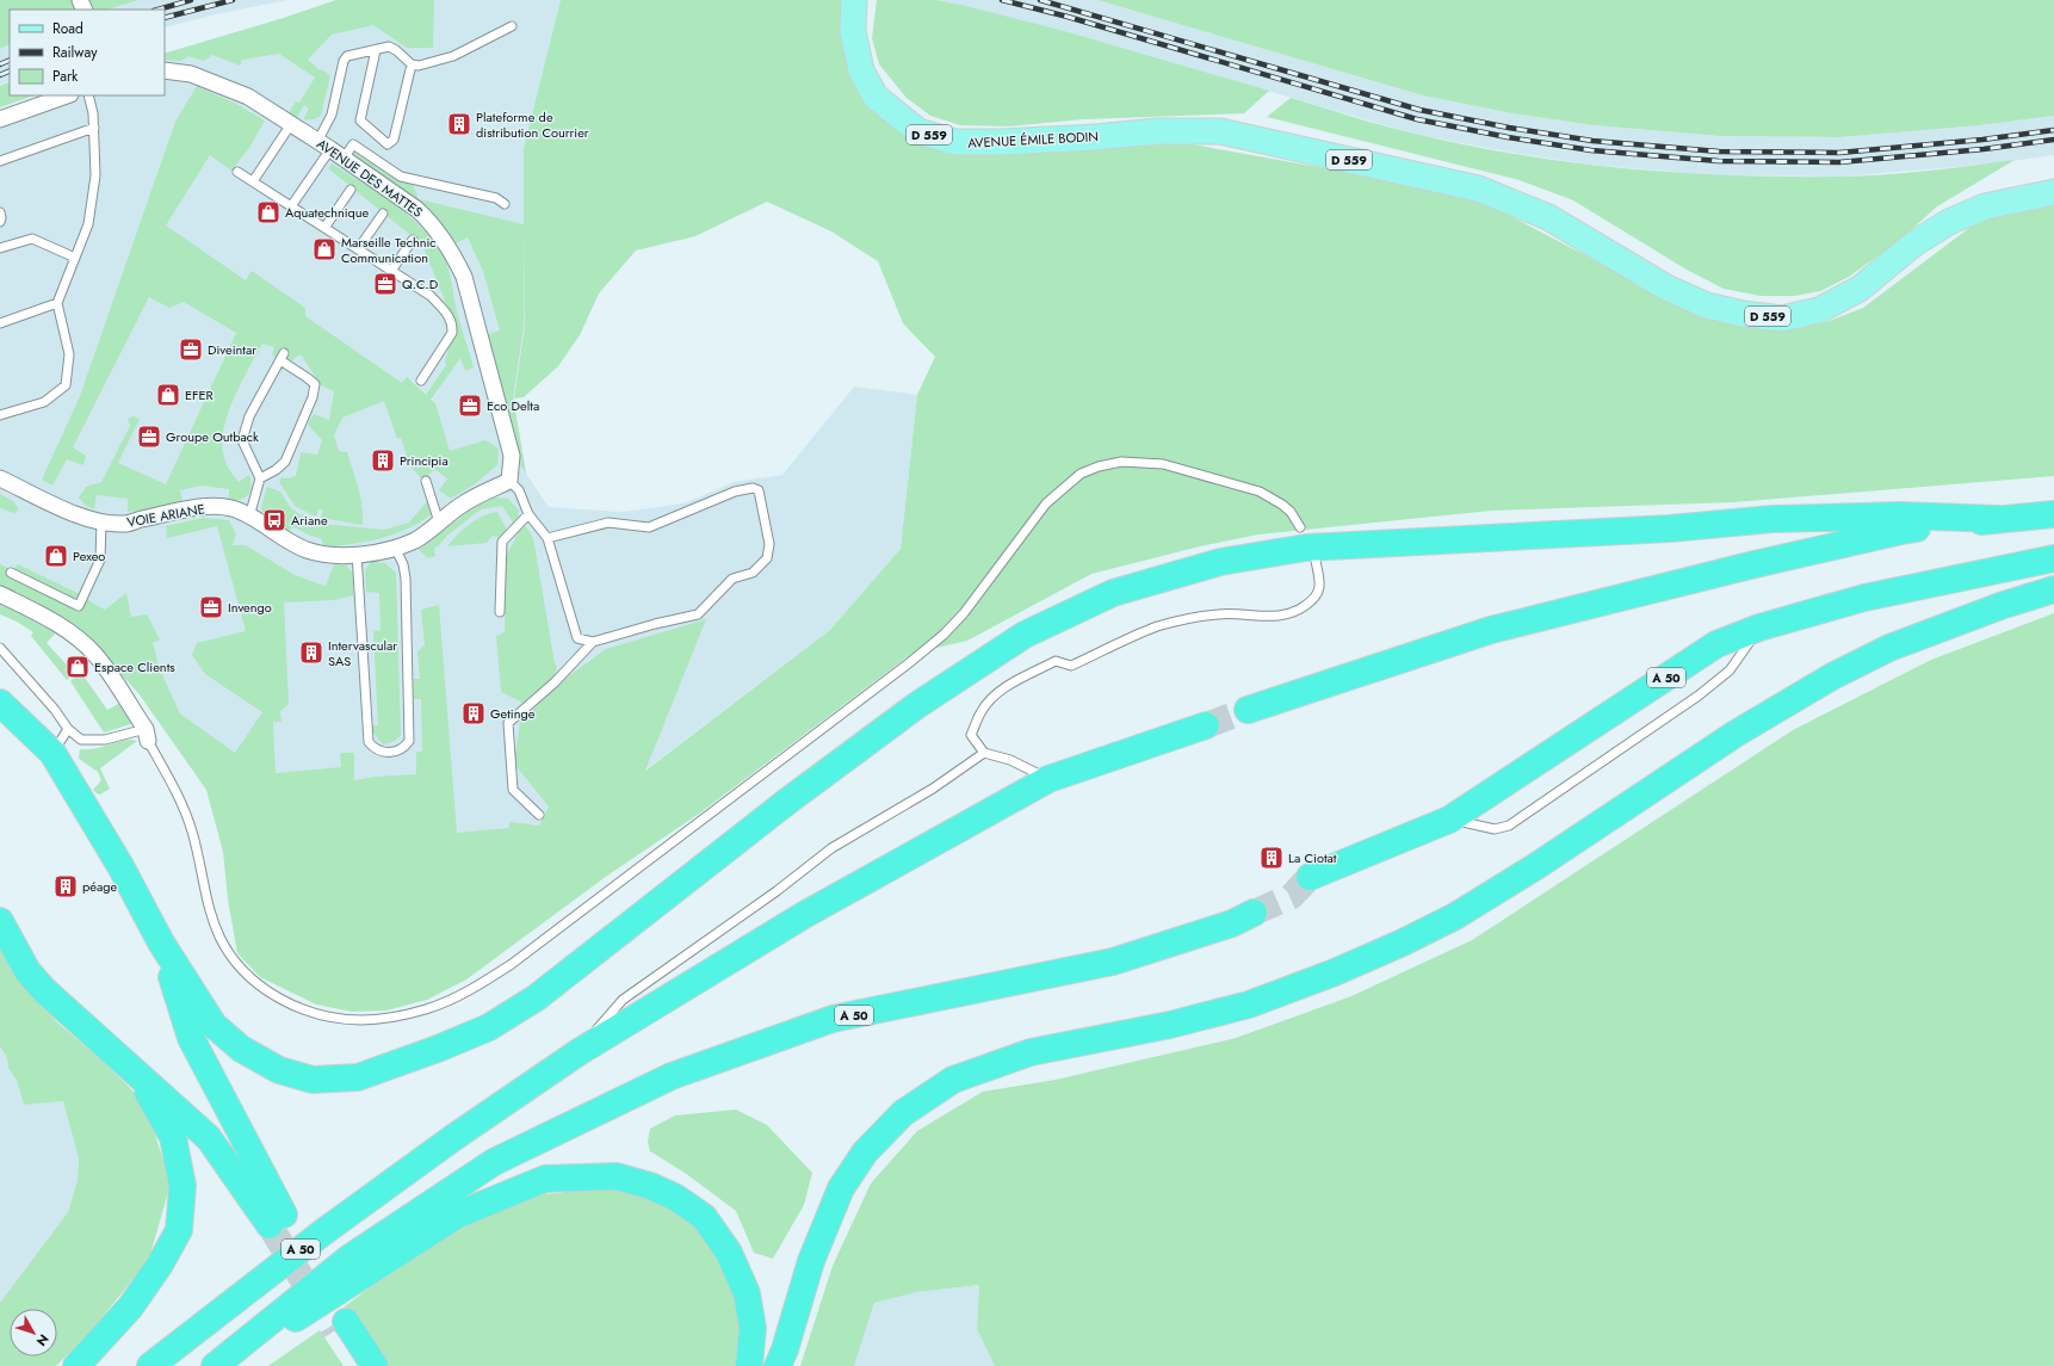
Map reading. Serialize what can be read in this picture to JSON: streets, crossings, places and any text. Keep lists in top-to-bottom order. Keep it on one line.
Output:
{"streets":{"highway":["A 50"],"main road":["D 559","AVENUE ÉMILE BODIN"],"street":["AVENUE DES MATTES","VOIE ARIANE"]},"crossings":[["AVENUE DES MATTES","VOIE ARIANE"]],"places":{"building":["Plateforme de distribution Courrier","Principia","Intervascular SAS","Getinge","La Ciotat","péage"],"shop":["Aquatechnique","Marseille Technic Communication","EFER","Pexeo","Espace Clients"],"office":["Q.C.D","Diveintar","Eco Delta","Groupe Outback","Invengo"],"bus stop":["Ariane"]},"legend":["Road","Railway","Park"],"north":"bottom right"}
